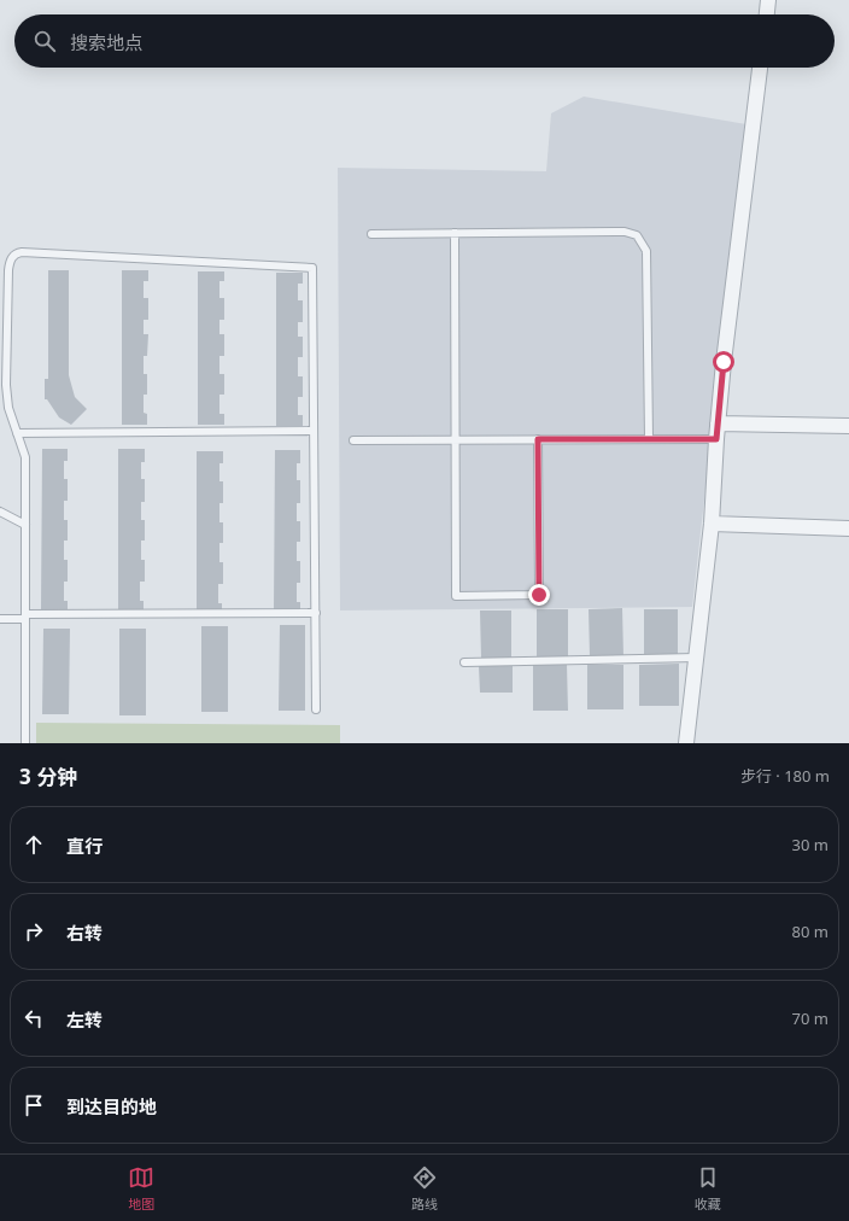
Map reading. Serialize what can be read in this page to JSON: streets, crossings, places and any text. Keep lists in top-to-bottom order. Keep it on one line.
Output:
{"page":{"search":"搜索地点","heading":["3 分钟","步行 · 180 m"],"list":[["直行","30 m"],["右转","80 m"],["左转","70 m"],"到达目的地"],"nav":["地图","路线","收藏"]}}
